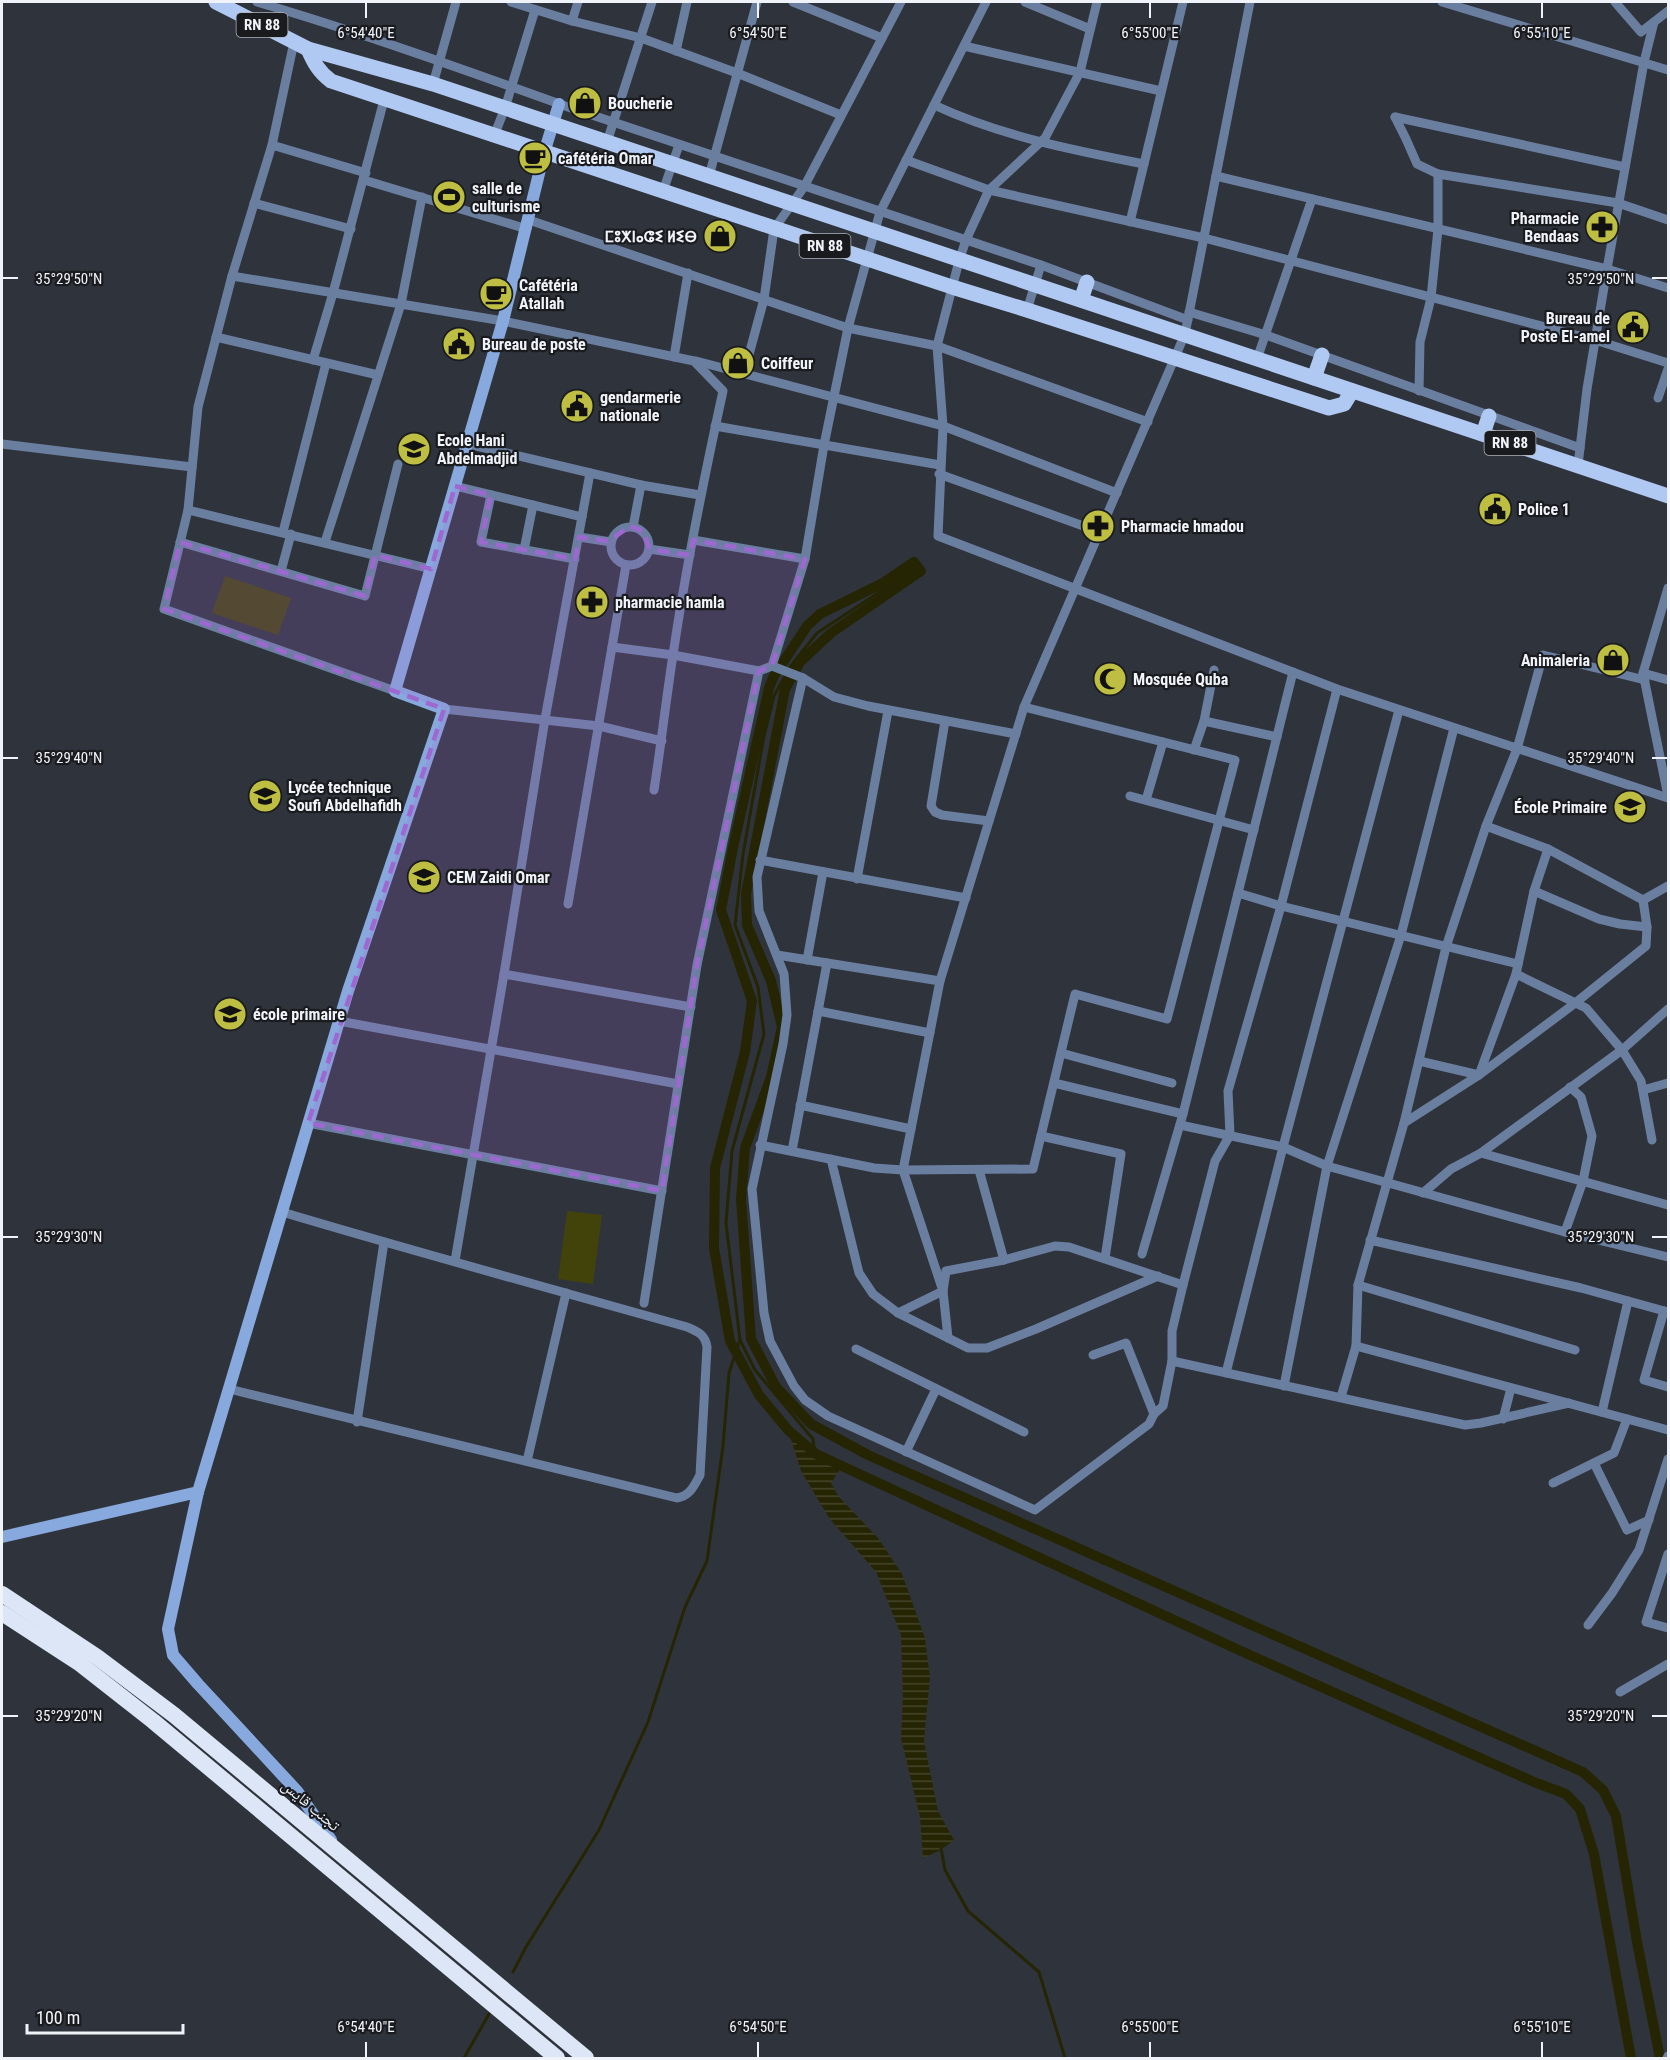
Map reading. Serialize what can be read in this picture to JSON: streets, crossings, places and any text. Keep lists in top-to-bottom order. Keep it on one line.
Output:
{"streets":{"highway":["تجنب قايس"],"main road":["RN 88"]},"places":{"shop":["Boucherie","ⵎⵓⵅⵏⴰⵛⵉ ⵍⵉⴱ","Coiffeur","Animaleria"],"cafe":["cafétéria Omar","Cafétéria Atallah"],"sports":["salle de culturisme"],"pharmacy":["Pharmacie Bendaas","Pharmacie hmadou","pharmacie hamla"],"public building":["Bureau de Poste El-amel","Bureau de poste","gendarmerie nationale","Police 1"],"school or university":["Ecole Hani Abdelmadjid","Lycée technique Soufi Abdelhafidh","École Primaire","CEM Zaidi Omar","école primaire"],"mosque":["Mosquée Quba"]},"scale_bar":"100 m","coordinates":["6°54'40\"E","6°54'50\"E","6°55'00\"E","6°55'10\"E","35°29'50\"N","35°29'40\"N","35°29'30\"N","35°29'20\"N"]}
